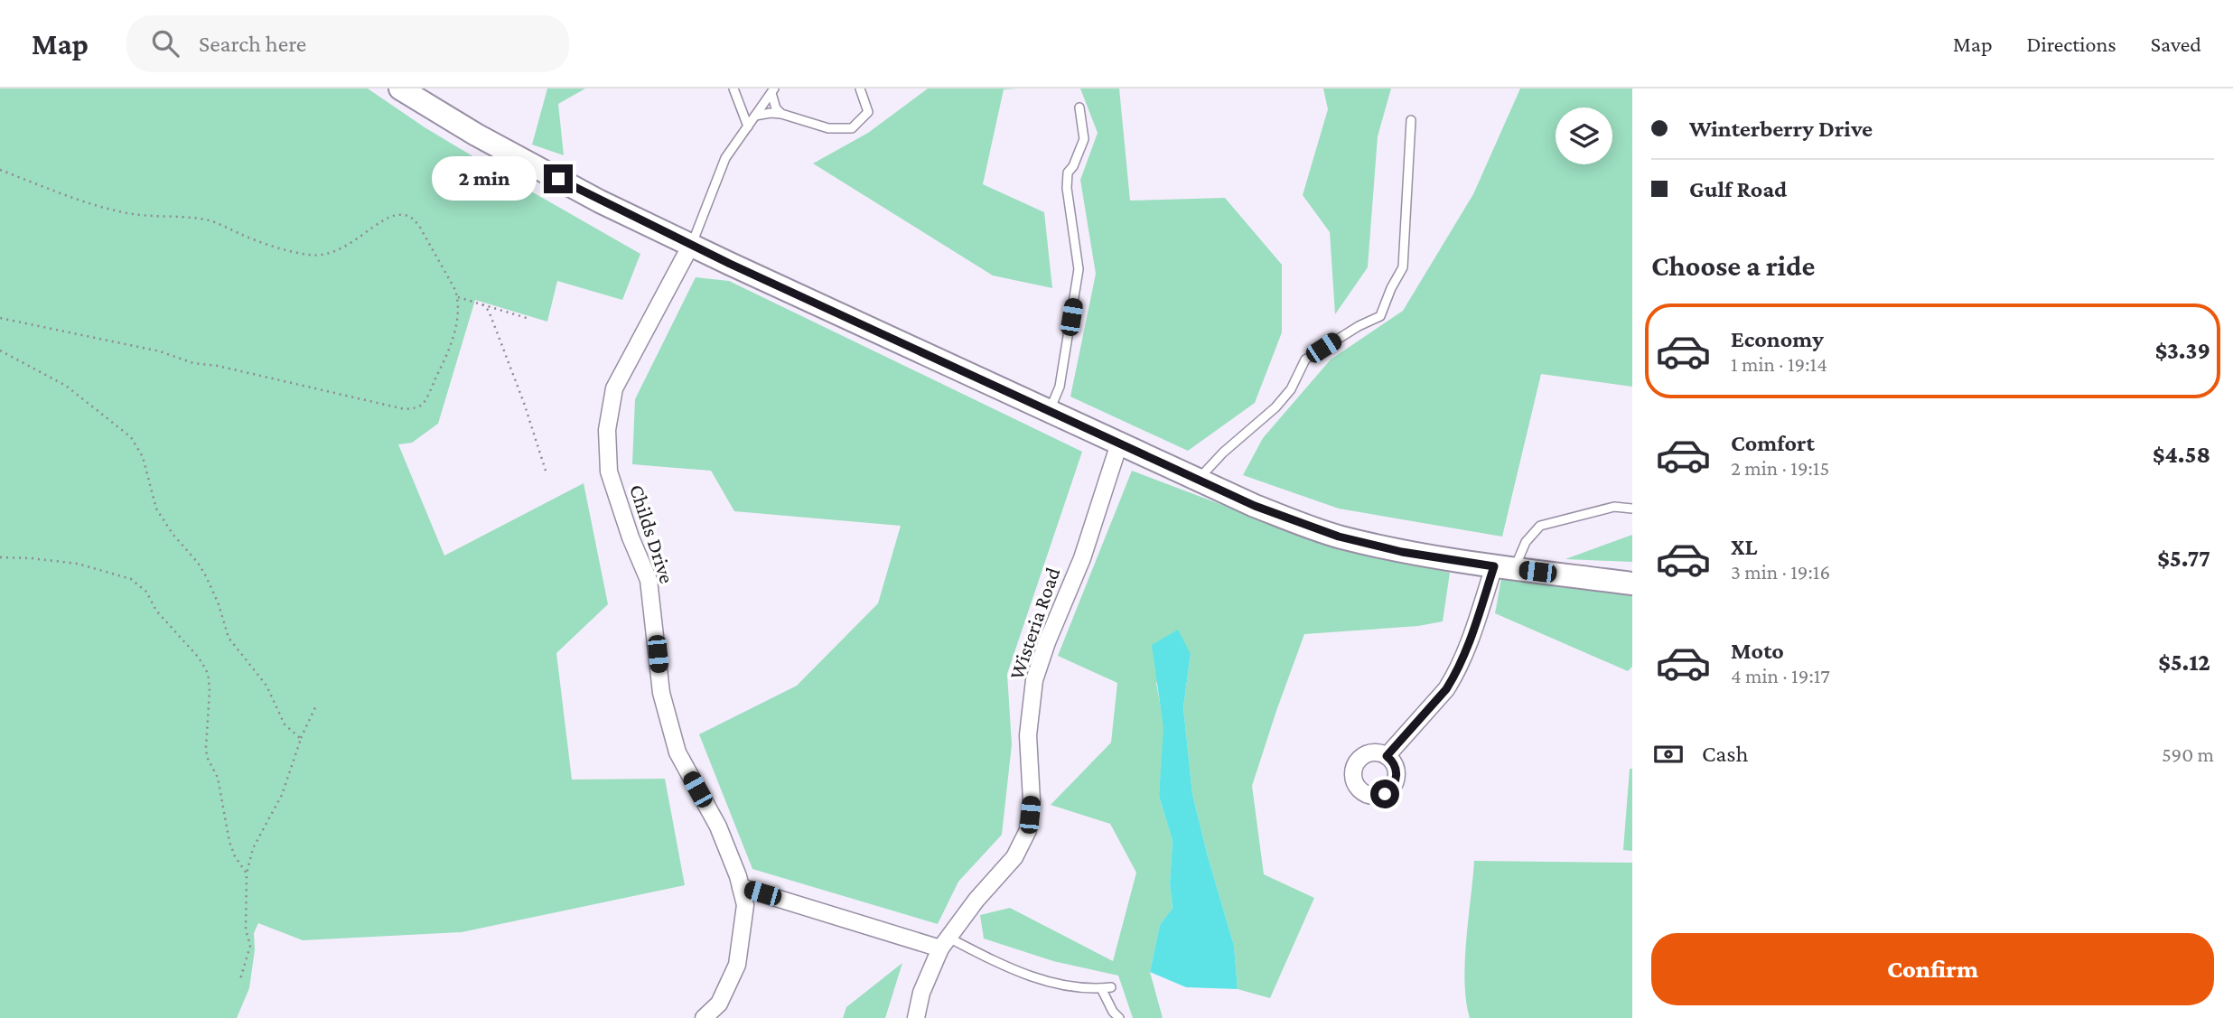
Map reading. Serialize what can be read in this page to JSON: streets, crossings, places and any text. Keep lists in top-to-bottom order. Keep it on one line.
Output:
{"streets":{"street":["Childs Drive","Wisteria Road"]},"page":{"header":"Map","search":"Search here","nav":["Map","Directions","Saved"],"banner":["Winterberry Drive","Gulf Road"],"bubble":"2 min","heading":"Choose a ride","list":[{"name":"Economy","note":"1 min · 19:14","value":"$3.39"},{"name":"Comfort","note":"2 min · 19:15","value":"$4.58"},{"name":"XL","note":"3 min · 19:16","value":"$5.77"},{"name":"Moto","note":"4 min · 19:17","value":"$5.12"}],"pay":["Cash","590 m"],"buttons":"Confirm"}}
